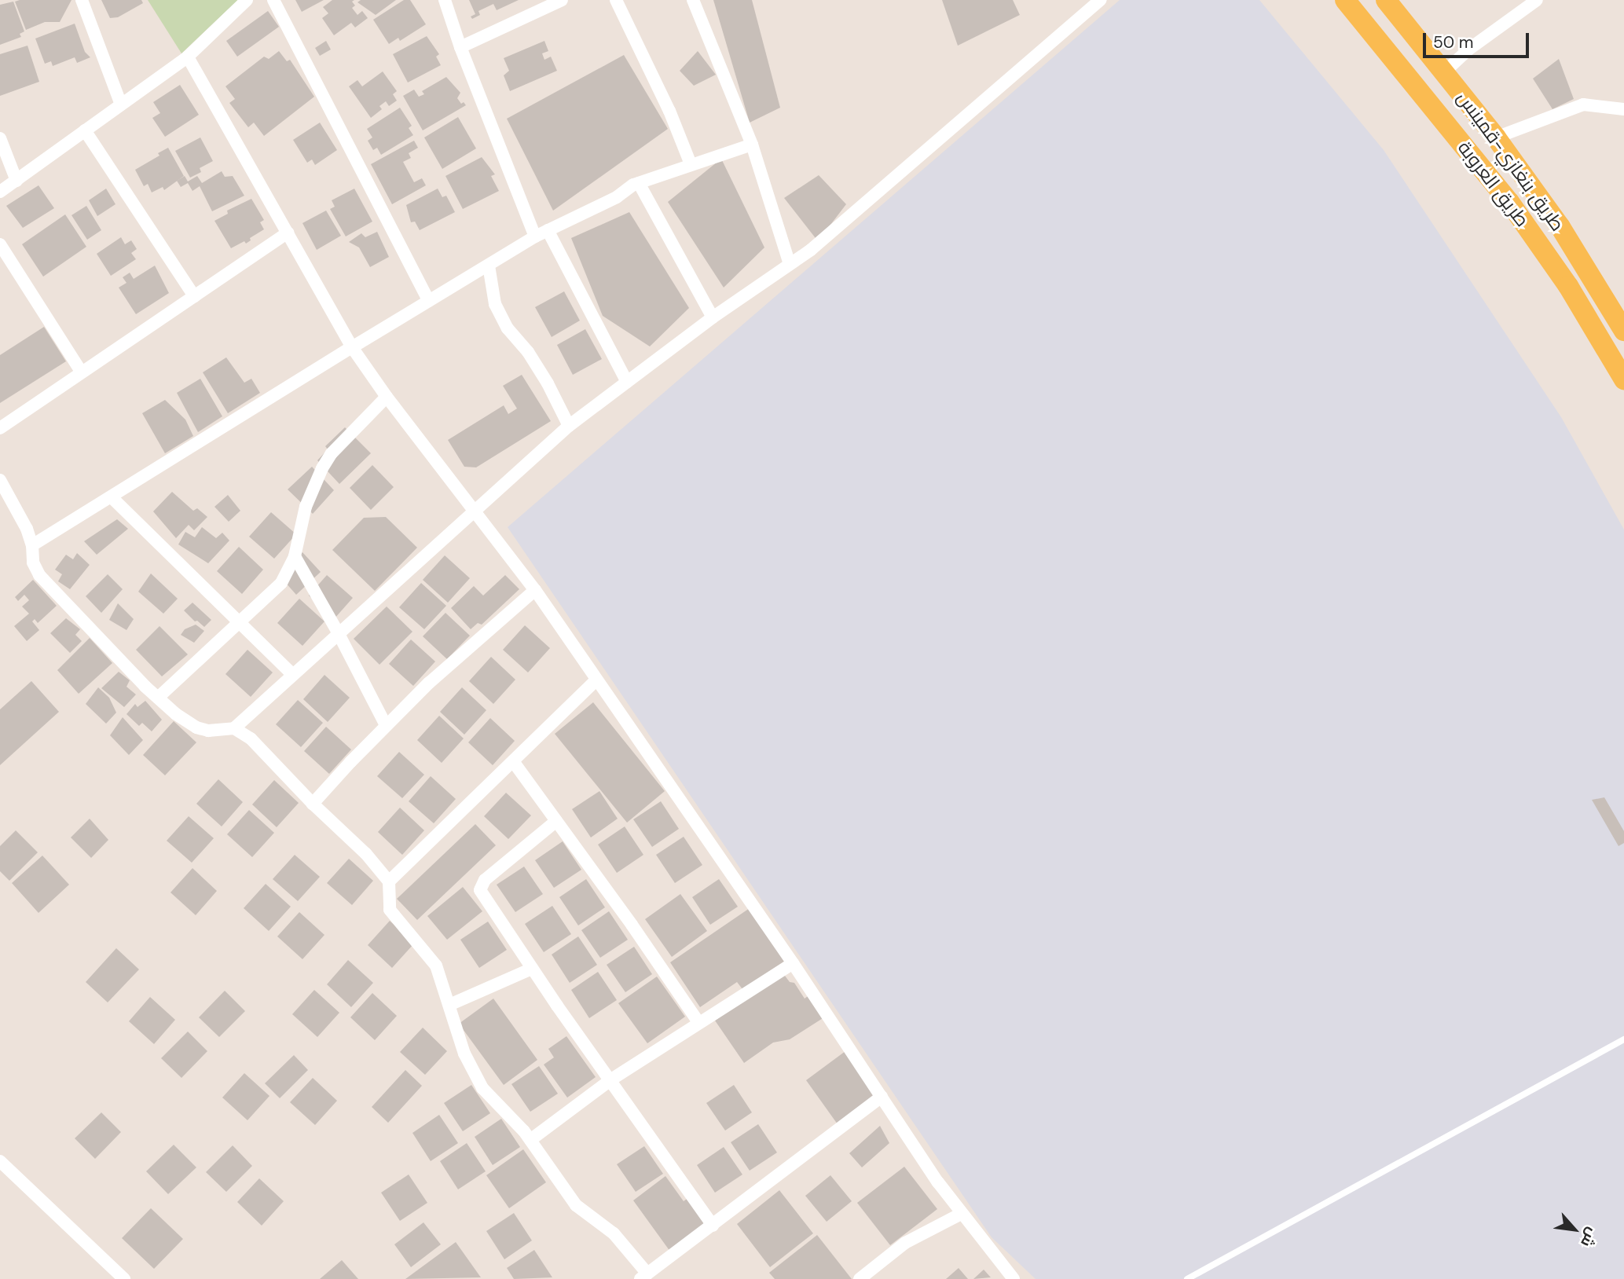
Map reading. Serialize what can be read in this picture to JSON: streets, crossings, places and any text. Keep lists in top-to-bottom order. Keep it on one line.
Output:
{"streets":{"main road":["طريق بنغازي-قمينس","طريق العروبة"]},"scale_bar":"50 m","north":"bottom right"}
